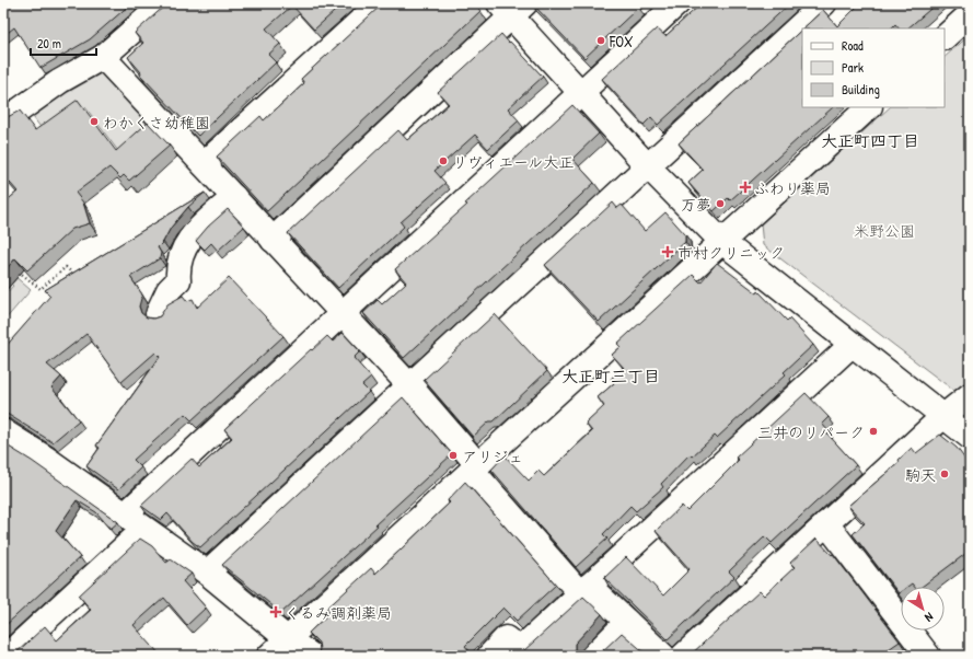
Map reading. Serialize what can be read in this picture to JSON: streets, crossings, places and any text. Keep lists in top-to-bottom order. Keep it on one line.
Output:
{"districts":["大正町四丁目","大正町三丁目"],"parks":["米野公園"],"places":{"other":["FOX","わかくさ幼稚園","リヴィエール大正","万夢","三井のリパーク","アリジェ","駒天"],"health":["ふわり薬局","市村クリニック","くるみ調剤薬局"]},"legend":["Road","Park","Building"],"scale_bar":"20 m","north":"bottom right"}
